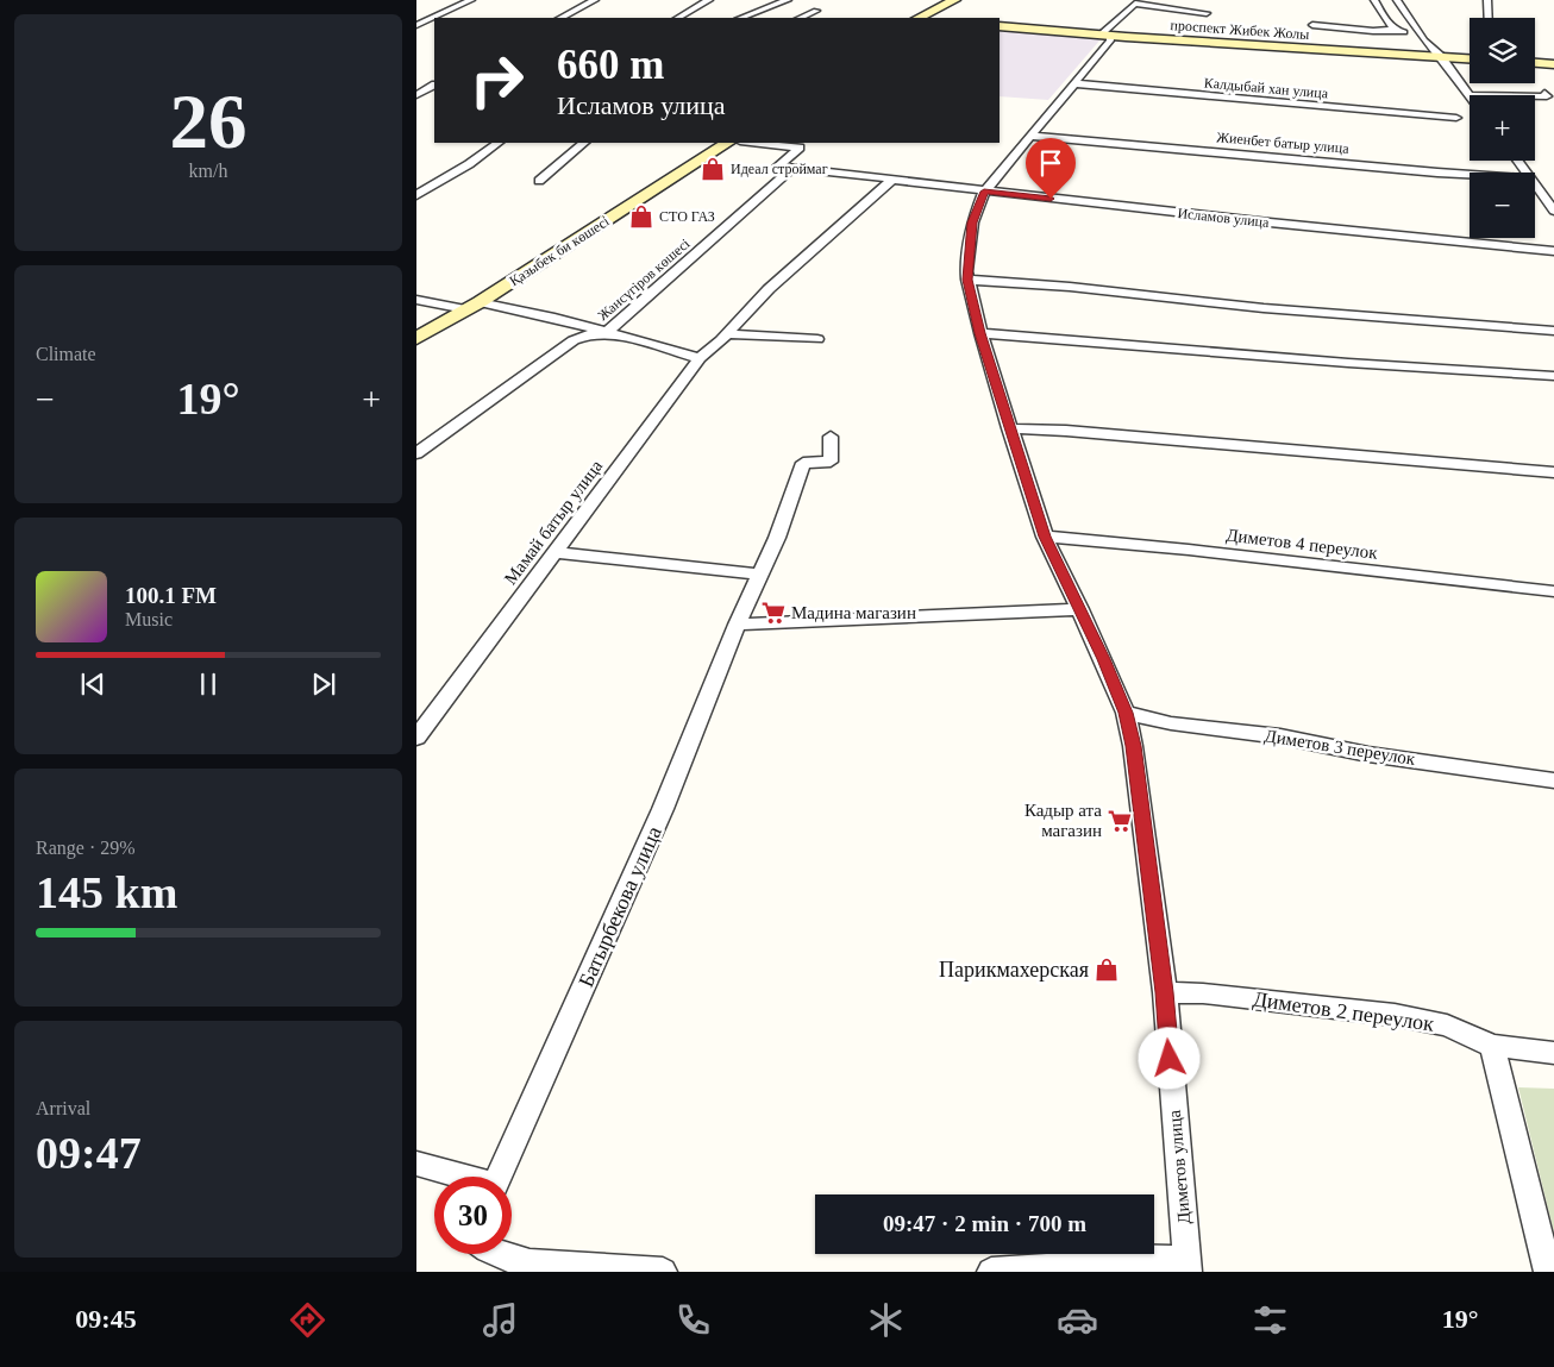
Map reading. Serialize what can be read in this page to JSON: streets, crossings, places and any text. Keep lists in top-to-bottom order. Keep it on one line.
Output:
{"streets":{"street":["проспект Жибек Жолы","Калдыбай хан улица","Жиенбет батыр улица","Исламов улица","Қазыбек би көшесі","Жансүгіров көшесі","Мамай батыр улица","Диметов 4 переулок","Диметов 3 переулок","Батырбекова улица","Диметов 2 переулок","Диметов улица"]},"crossings":[["проспект Жибек Жолы","Диметов улица"],["Калдыбай хан улица","Диметов улица"],["Жиенбет батыр улица","Диметов улица"],["Исламов улица","Жансүгіров көшесі"],["Исламов улица","Мамай батыр улица"],["Исламов улица","Диметов улица"],["Диметов 4 переулок","Диметов улица"],["Диметов 3 переулок","Диметов улица"],["Диметов 2 переулок","Диметов улица"]],"places":{"shop":["Идеал строймаг","СТО ГАЗ","Парикмахерская"],"supermarket":["Мадина магазин","Кадыр ата магазин"]},"page":{"tile":[["26","km/h"],"Climate",["Range · 29%","145 km"],["Arrival","09:47"]],"map_buttons":["+","−"],"turn":["660 m","Исламов улица"],"heat":["−","19°","+"],"song":["100.1 FM","Music"],"limit":"30","trip":"09:47 · 2 min · 700 m","tabs":["09:45","19°"]}}
